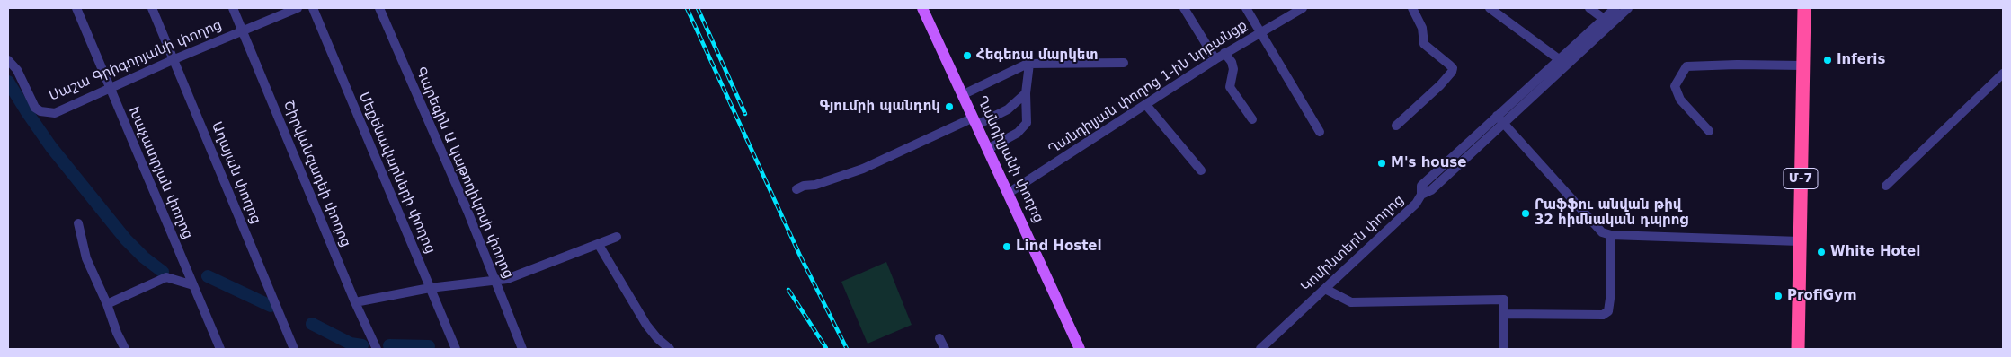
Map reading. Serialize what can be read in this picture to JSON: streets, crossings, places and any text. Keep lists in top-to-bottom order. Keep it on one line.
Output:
{"streets":{"highway":["Մ-7"],"main road":["Ղանդիլյանի փողոց"],"street":["Սաշա Գրիգորյանի փողոց","Ղանդիլյան փողոց 1-ին նրբանցք","Խաչատրյան փողոց","Աղայան փողոց","Մեքենավարների փողոց","Գարեգին Ա կաթողիկոսի փողոց","Շիրվանզադեի փողոց","Կոմինտերն փողոց"]},"crossings":[["Սաշա Գրիգորյանի փողոց","Խաչատրյան փողոց"],["Սաշա Գրիգորյանի փողոց","Աղայան փողոց"],["Սաշա Գրիգորյանի փողոց","Շիրվանզադեի փողոց"],["Ղանդիլյան փողոց 1-ին նրբանցք","Ղանդիլյանի փողոց"]],"places":["Հեգեռա մարկետ","Inferis","Գյումրի պանդոկ","M's house","Րաֆֆու անվան թիվ 32 հիմնական դպրոց","Lind Hostel","White Hotel","ProfiGym"]}
